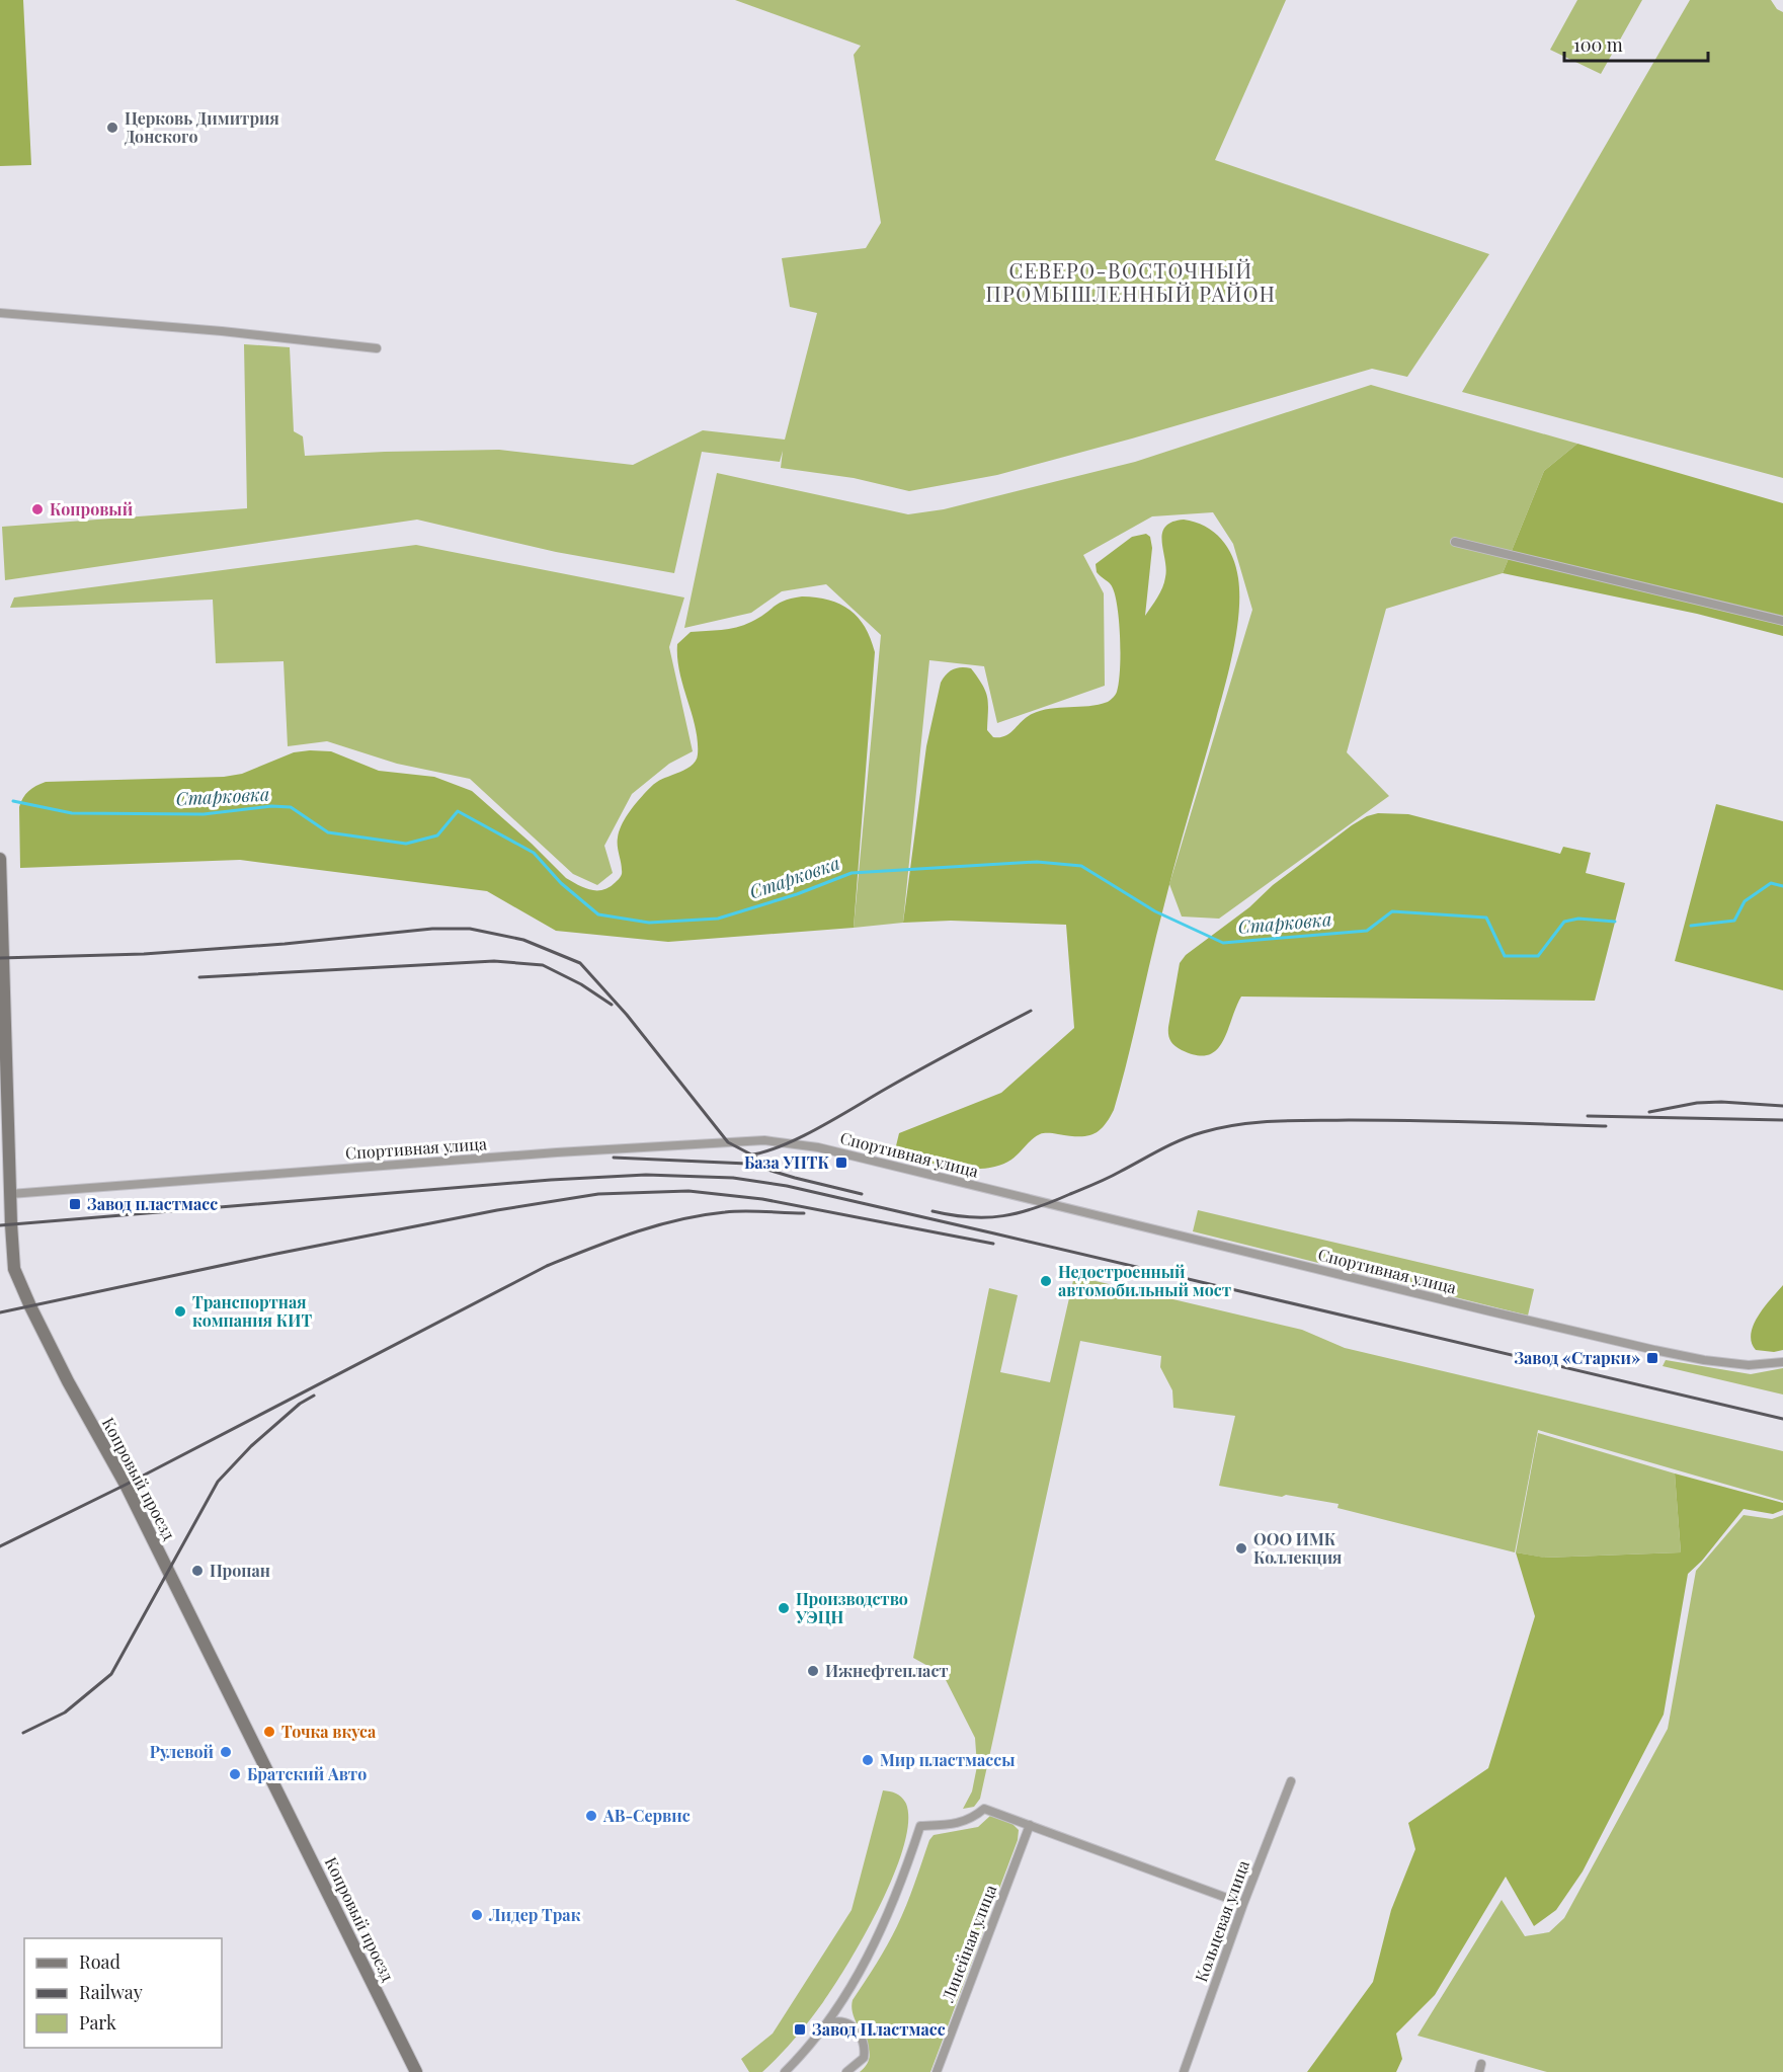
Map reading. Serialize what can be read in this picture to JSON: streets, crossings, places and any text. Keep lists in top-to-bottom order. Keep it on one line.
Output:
{"streets":{"main road":["Копровый проезд"],"street":["Спортивная улица","Кольцевая улица","Линейная улица"]},"crossings":[["Спортивная улица","Копровый проезд"]],"districts":["СЕВЕРО-ВОСТОЧНЫЙ ПРОМЫШЛЕННЫЙ РАЙОН"],"water":["Старковка"],"places":{"other":["Церковь Димитрия Донского","Копровый","Недостроенный автомобильный мост","Транспортная компания КИТ","ООО ИМК Коллекция","Пропан","Производство УЭЦН","Ижнефтепласт","Точка вкуса","Рулевой","Мир пластмассы","Братский Авто","АВ-Сервис","Лидер Трак"],"transit":["База УПТК","Завод пластмасс","Завод «Старки»","Завод Пластмасс"]},"legend":["Road","Railway","Park"],"scale_bar":"100 m"}
